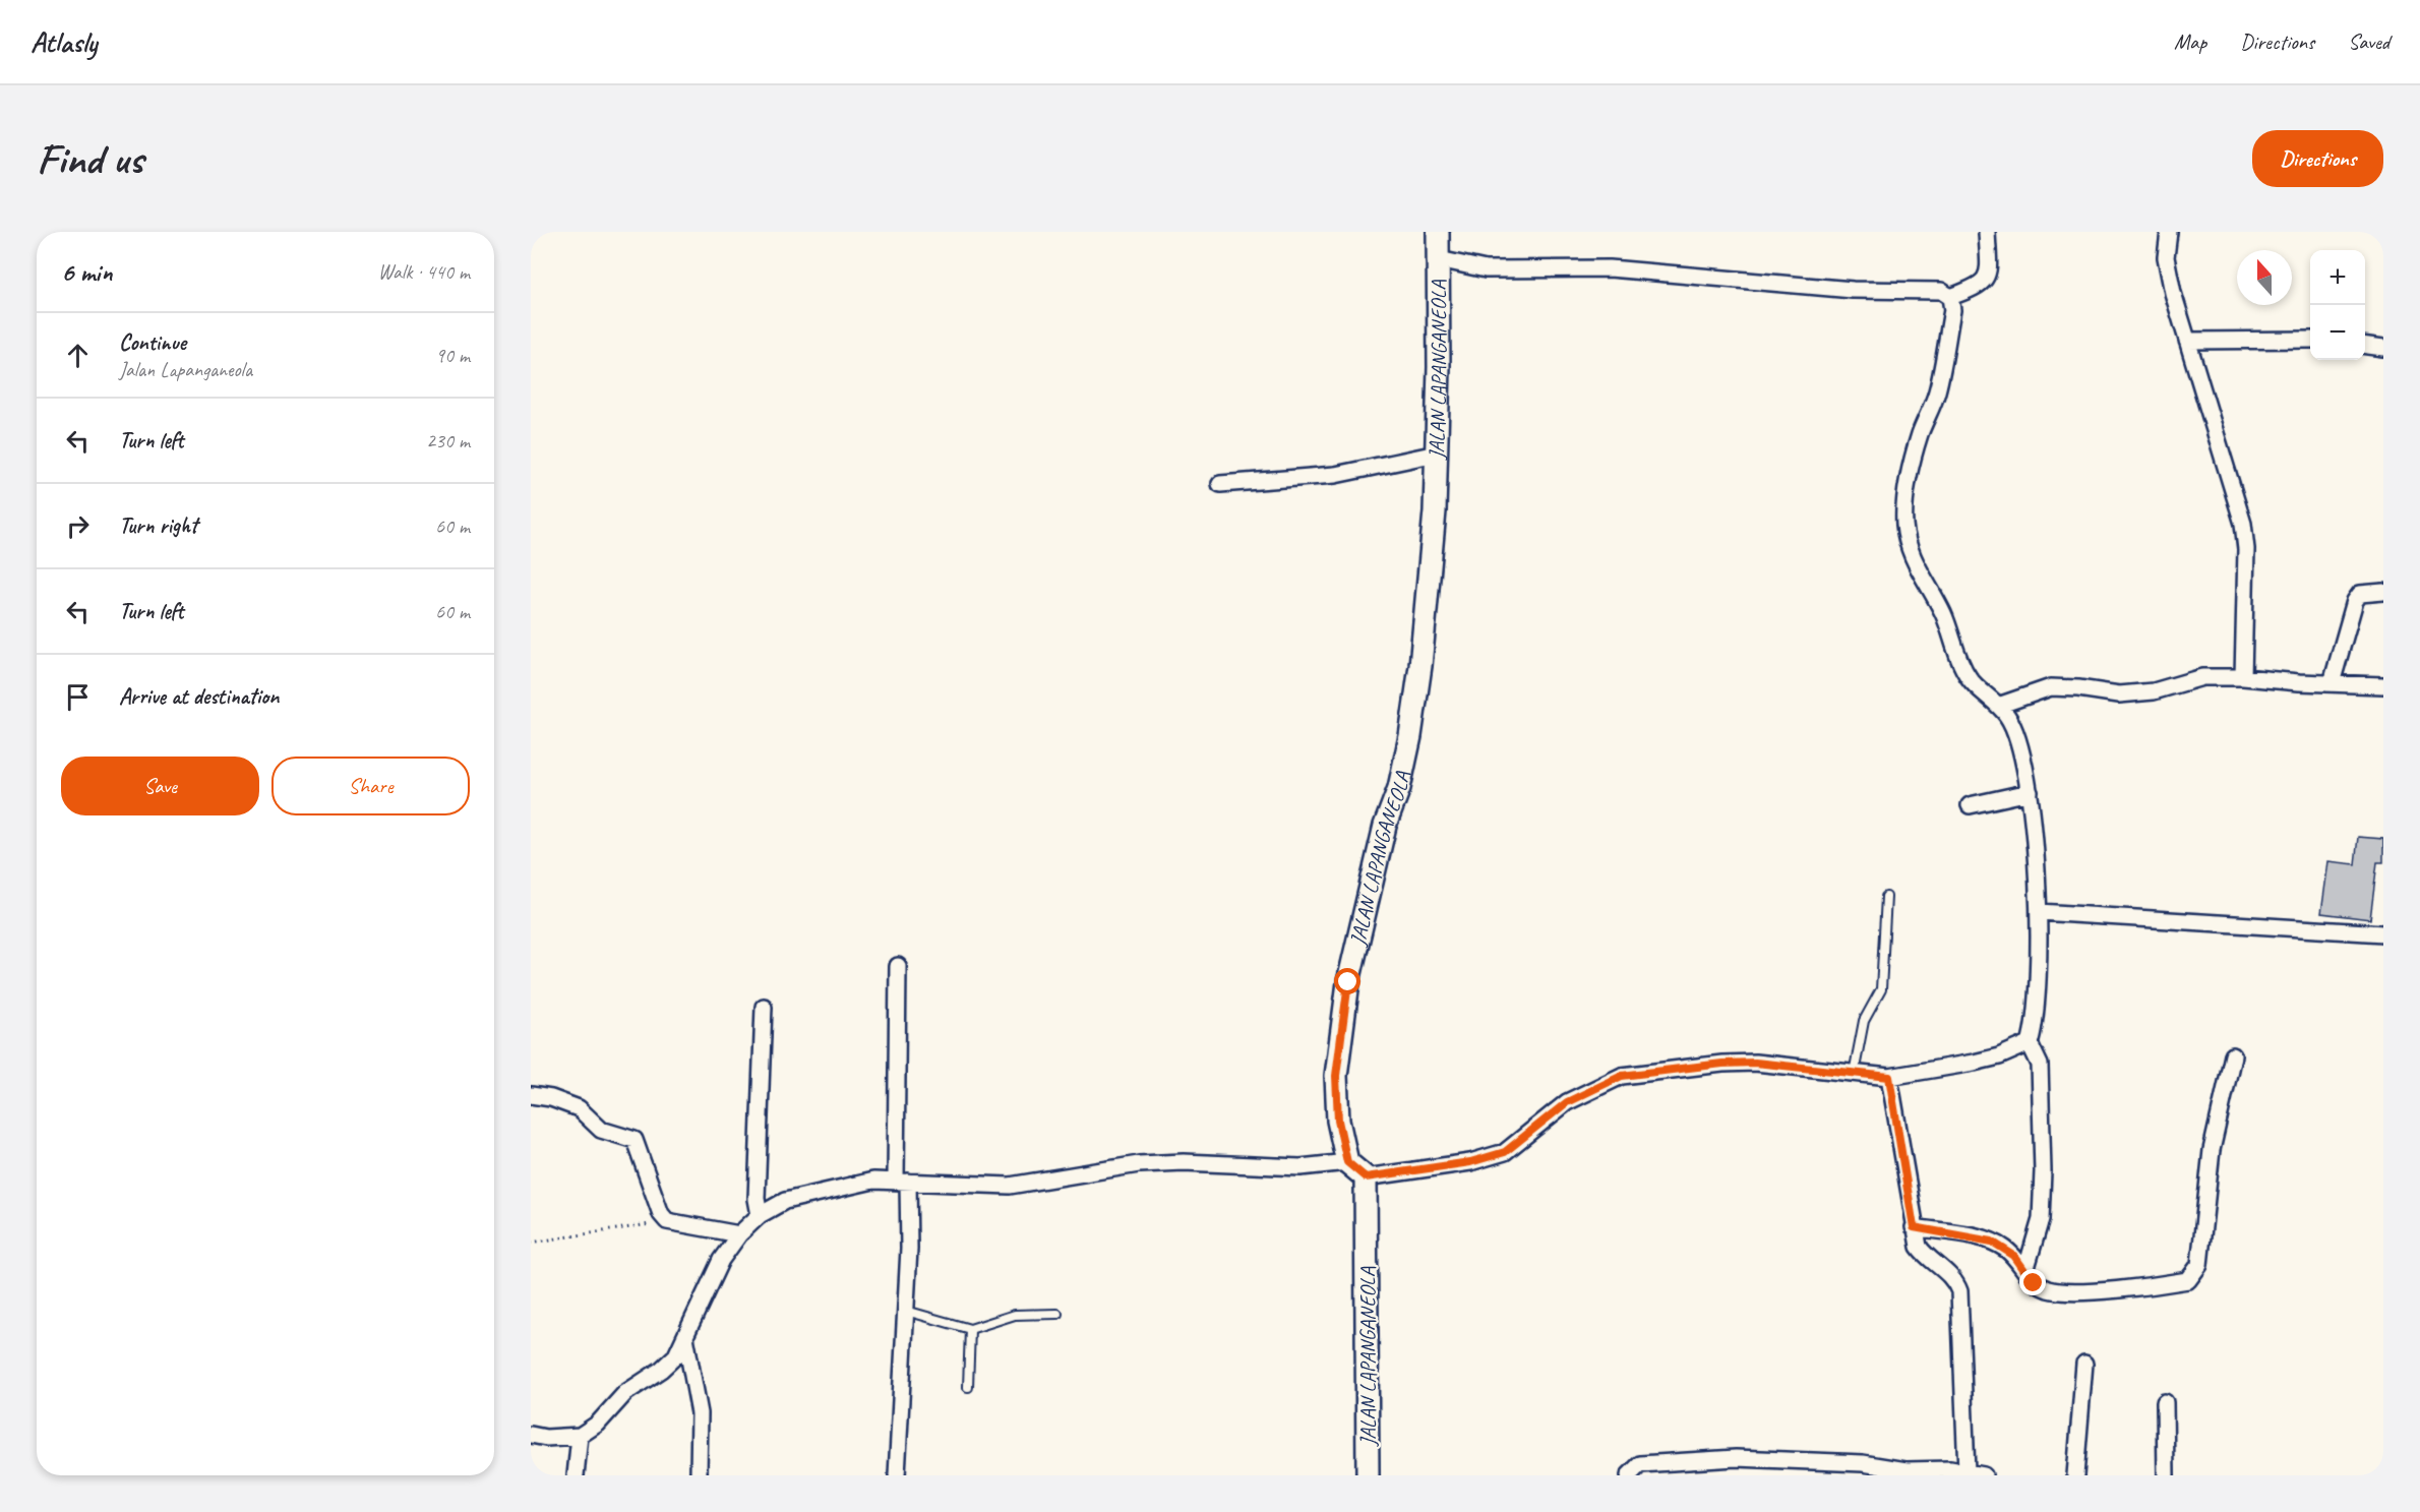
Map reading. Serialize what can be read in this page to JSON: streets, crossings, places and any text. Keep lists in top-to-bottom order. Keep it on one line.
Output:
{"streets":{"street":["JALAN LAPANGANEOLA"]},"north":"top","page":{"header":"Atlasly","nav":["Map","Directions","Saved"],"buttons":["Directions",["Save","Share"]],"title":"Find us","heading":["6 min","Walk · 440 m"],"map_buttons":["+","−"],"list":[["Continue","Jalan Lapanganeola","90 m"],["Turn left","230 m"],["Turn right","60 m"],["Turn left","60 m"],"Arrive at destination"]}}
